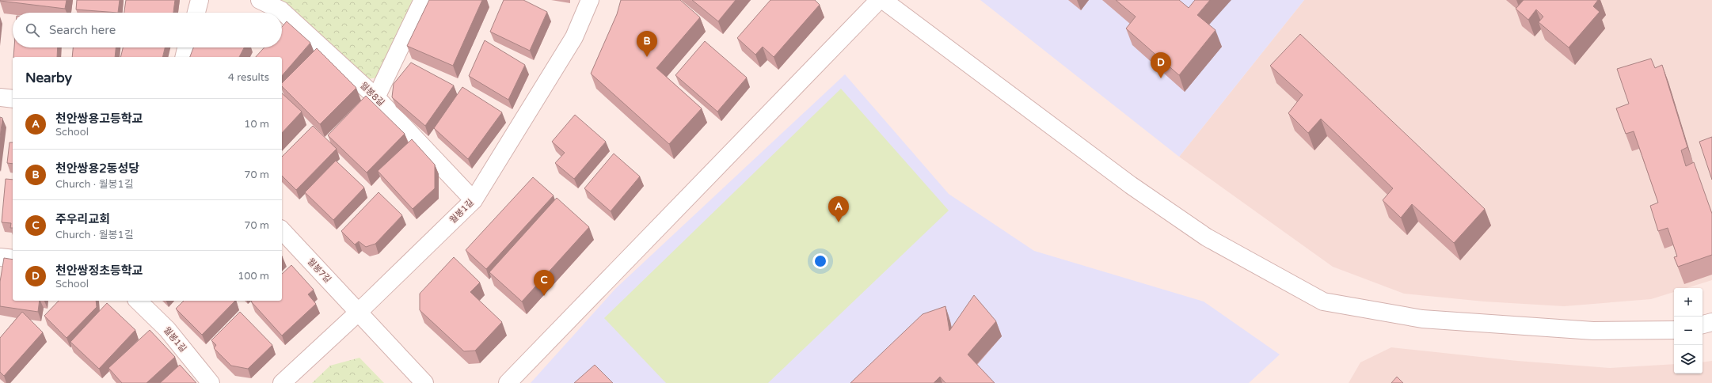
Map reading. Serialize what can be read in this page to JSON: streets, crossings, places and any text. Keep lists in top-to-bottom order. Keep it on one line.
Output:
{"streets":{"street":["월봉8길","월봉1길","월봉7길"]},"crossings":[["월봉8길","월봉1길"],["월봉1길","월봉7길"]],"page":{"search":"Search here","pins":["B","D","A","C"],"heading":["Nearby","4 results"],"list":[{"mark":"A","name":"천안쌍용고등학교","note":"School","value":"10 m"},{"mark":"B","name":"천안쌍용2동성당","note":"Church · 월봉1길","value":"70 m"},{"mark":"C","name":"주우리교회","note":"Church · 월봉1길","value":"70 m"},{"mark":"D","name":"천안쌍정초등학교","note":"School","value":"100 m"}],"map_buttons":["+","−"]}}
